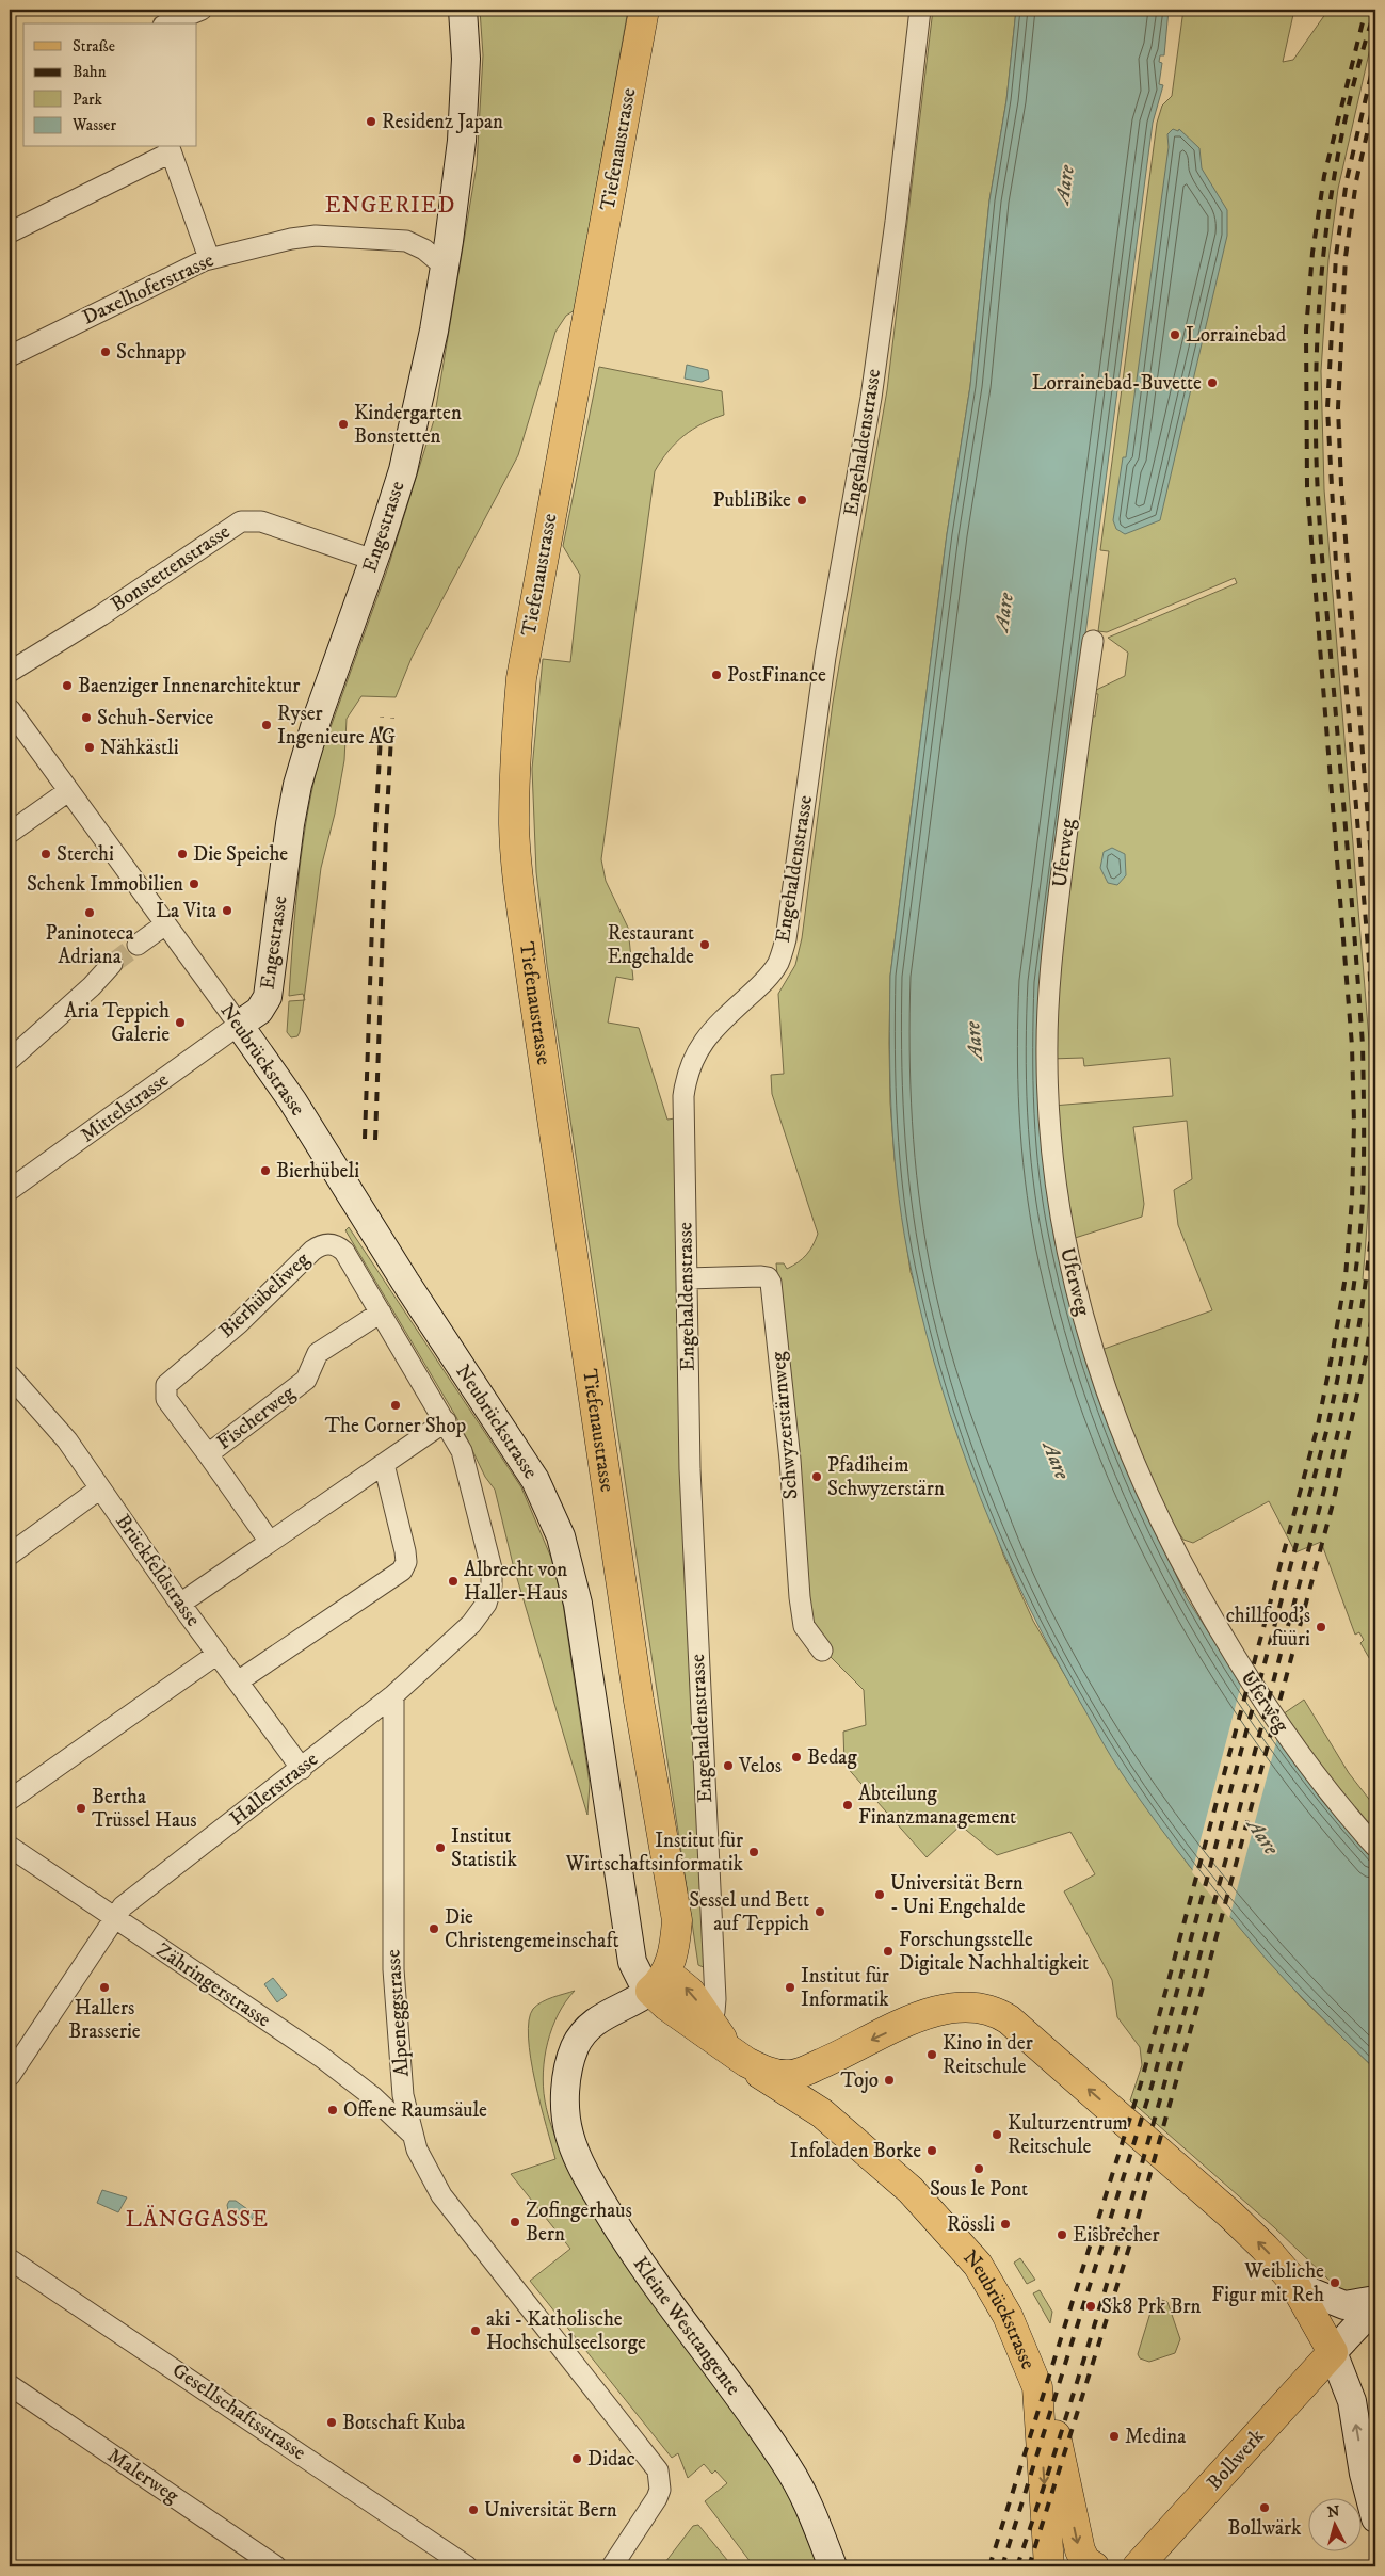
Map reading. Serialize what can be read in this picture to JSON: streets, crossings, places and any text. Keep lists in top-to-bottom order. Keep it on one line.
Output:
{"streets":{"main road":["Tiefenaustrasse","Neubrückstrasse","Bollwerk"],"street":["Daxelhoferstrasse","Engehaldenstrasse","Engestrasse","Bonstettenstrasse","Uferweg","Mittelstrasse","Bierhübeliweg","Fischerweg","Schwyzerstärnweg","Brückfeldstrasse","Hallerstrasse","Zähringerstrasse","Alpeneggstrasse","Kleine Westtangente","Gesellschaftsstrasse","Malerweg"]},"crossings":[["Tiefenaustrasse","Neubrückstrasse"],["Tiefenaustrasse","Kleine Westtangente"],["Daxelhoferstrasse","Engestrasse"],["Engehaldenstrasse","Schwyzerstärnweg"],["Engestrasse","Bonstettenstrasse"],["Engestrasse","Neubrückstrasse"],["Engestrasse","Mittelstrasse"],["Neubrückstrasse","Mittelstrasse"],["Neubrückstrasse","Kleine Westtangente"],["Bierhübeliweg","Fischerweg"],["Bierhübeliweg","Hallerstrasse"],["Brückfeldstrasse","Hallerstrasse"],["Hallerstrasse","Zähringerstrasse"],["Hallerstrasse","Alpeneggstrasse"],["Zähringerstrasse","Alpeneggstrasse"]],"districts":["ENGERIED","LÄNGGASSE"],"water":["Aare"],"places":["Residenz Japan","Lorrainebad","Schnapp","Lorrainebad-Buvette","Kindergarten Bonstetten","PubliBike","PostFinance","Baenziger Innenarchitektur","Schuh-Service","Ryser Ingenieure AG","Nähkästli","Sterchi","Die Speiche","Schenk Immobilien","La Vita","Paninoteca Adriana","Restaurant Engehalde","Aria Teppich Galerie","Bierhübeli","The Corner Shop","Pfadiheim Schwyzerstärn","Albrecht von Haller-Haus","chillfood’s füüri","Bedag","Velos","Abteilung Finanzmanagement","Bertha Trüssel Haus","Institut Statistik","Institut für Wirtschaftsinformatik","Universität Bern - Uni Engehalde","Sessel und Bett auf Teppich","Die Christengemeinschaft","Forschungsstelle Digitale Nachhaltigkeit","Hallers Brasserie","Institut für Informatik","Kino in der Reitschule","Tojo","Offene Raumsäule","Kulturzentrum Reitschule","Infoladen Borke","Sous le Pont","Zofingerhaus Bern","Rössli","Eisbrecher","Weibliche Figur mit Reh","Sk8 Prk Brn","aki - Katholische Hochschulseelsorge","Botschaft Kuba","Medina","Didac","Bollwärk","Universität Bern"],"legend":["Straße","Bahn","Park","Wasser"],"north":"top"}
